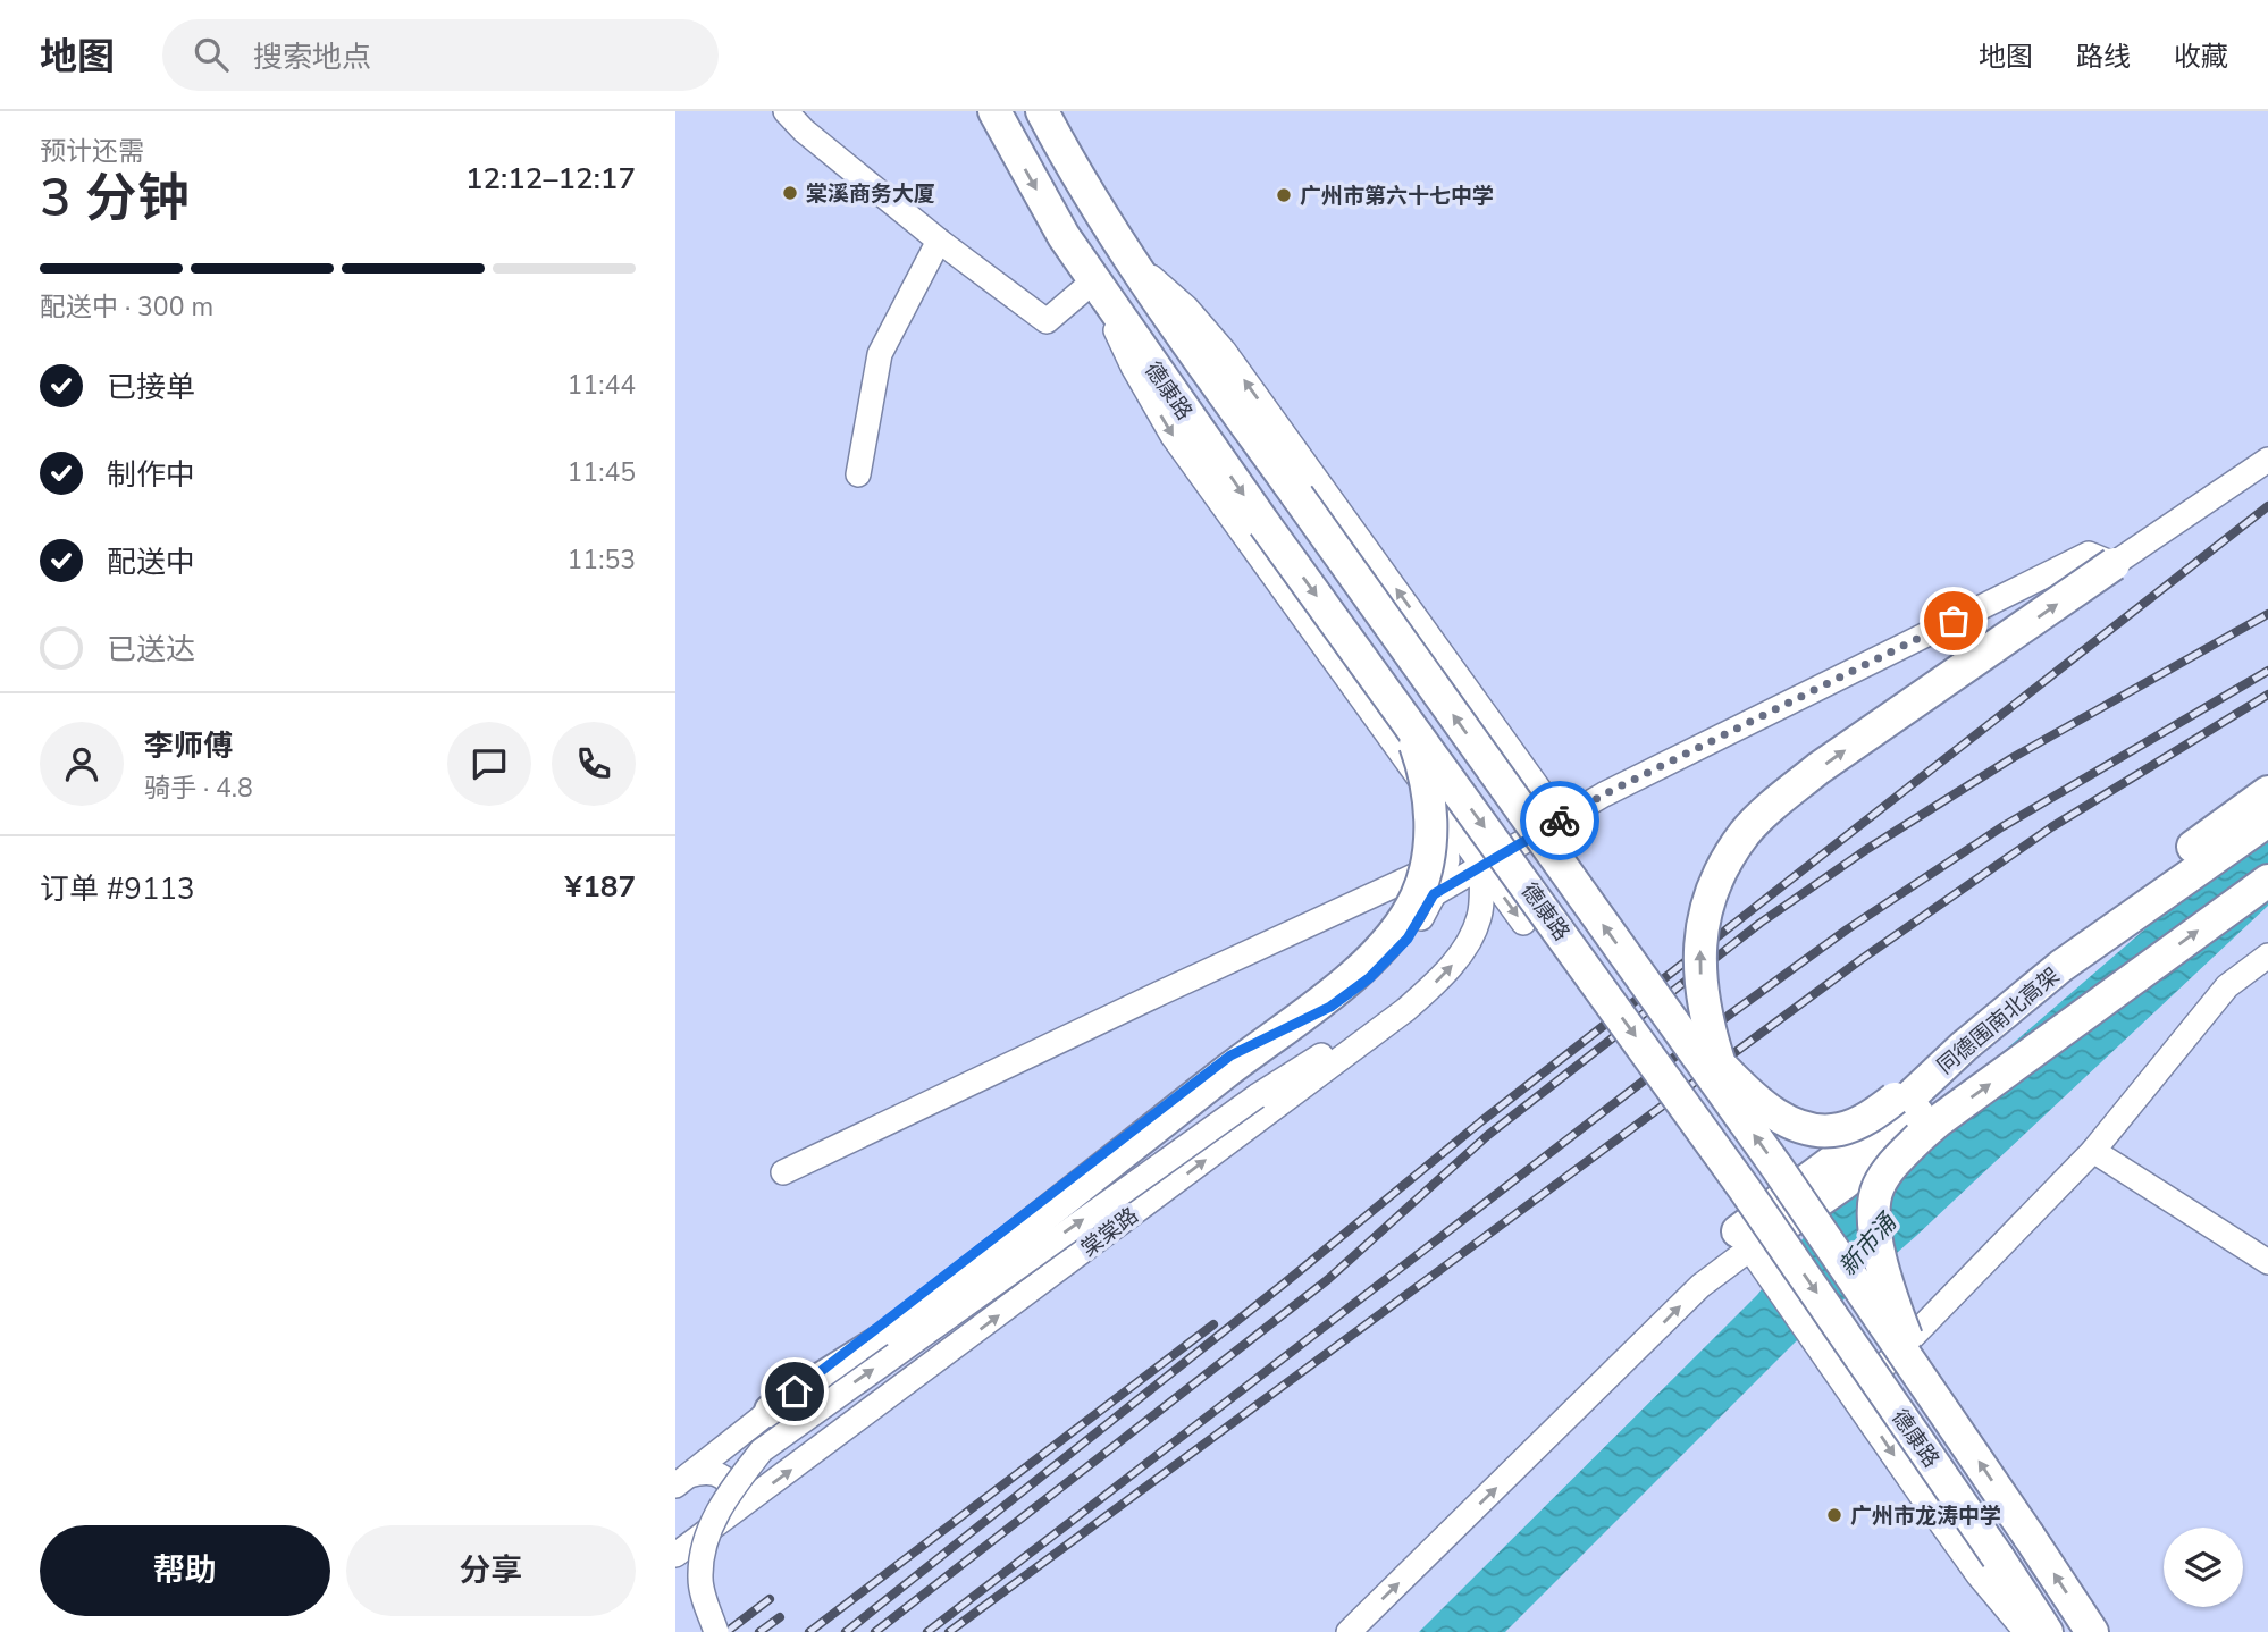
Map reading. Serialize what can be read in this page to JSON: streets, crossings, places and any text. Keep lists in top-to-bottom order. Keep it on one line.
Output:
{"streets":{"main road":["德康路","同德围南北高架"],"street":["棠棠路"]},"water":["新市涌"],"places":["棠溪商务大厦","广州市第六十七中学","广州市龙涛中学"],"page":{"header":"地图","search":"搜索地点","nav":["地图","路线","收藏"],"heading":["3 分钟","预计还需","12:12–12:17"],"panel":["李师傅","骑手 · 4.8","订单 #9113","¥187"],"bar":"配送中 · 300 m","list":[["已接单","11:44"],["制作中","11:45"],["配送中","11:53"],"已送达"],"buttons":["帮助","分享"]}}
